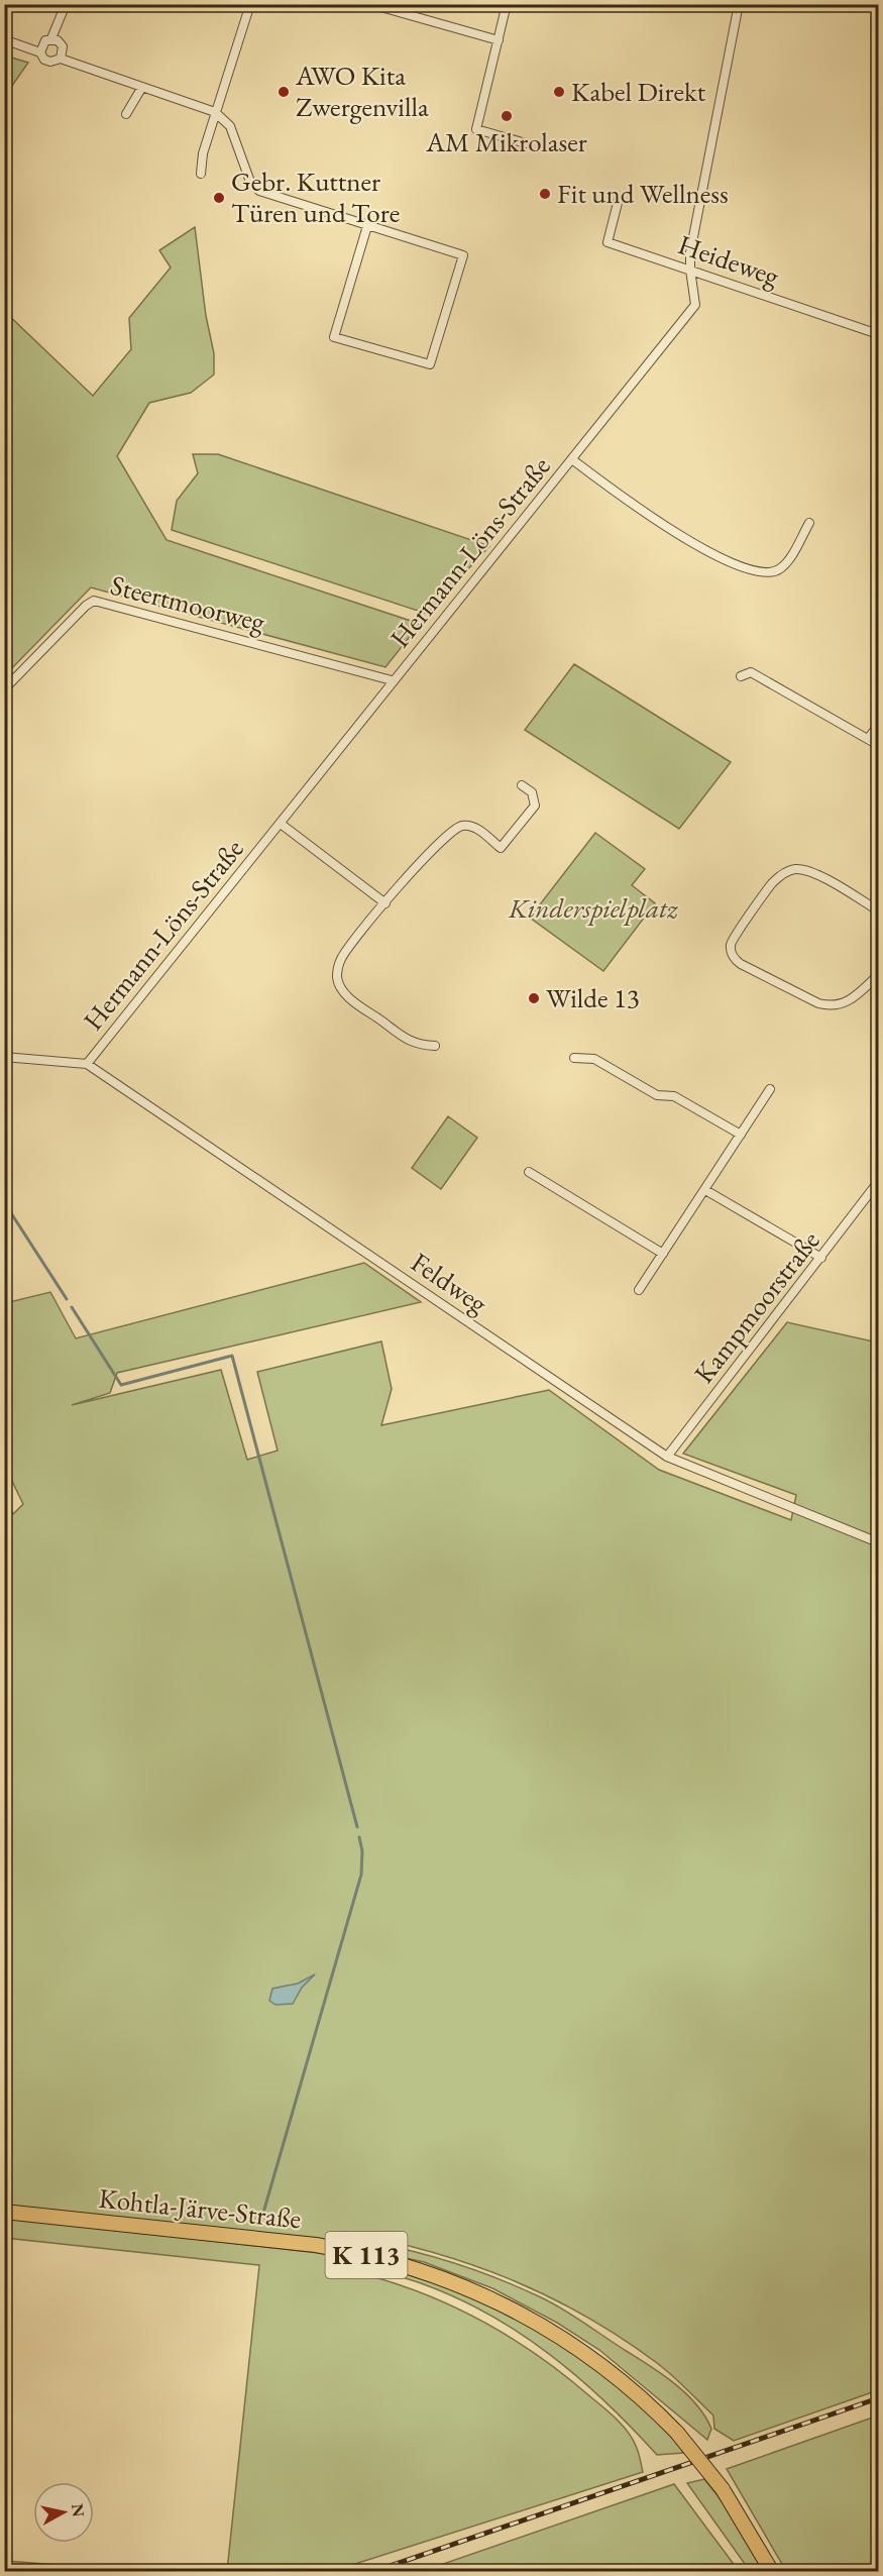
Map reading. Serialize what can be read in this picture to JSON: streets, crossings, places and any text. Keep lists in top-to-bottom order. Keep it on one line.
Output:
{"streets":{"main road":["Kohtla-Järve-Straße","K 113"],"street":["Heideweg","Hermann-Löns-Straße","Steertmoorweg","Feldweg","Kampmoorstraße"]},"crossings":[["Heideweg","Hermann-Löns-Straße"],["Hermann-Löns-Straße","Steertmoorweg"],["Hermann-Löns-Straße","Feldweg"],["Feldweg","Kampmoorstraße"]],"parks":["Kinderspielplatz"],"places":["AWO Kita Zwergenvilla","Kabel Direkt","AM Mikrolaser","Fit und Wellness","Gebr. Kuttner Türen und Tore","Wilde 13"],"north":"right"}
